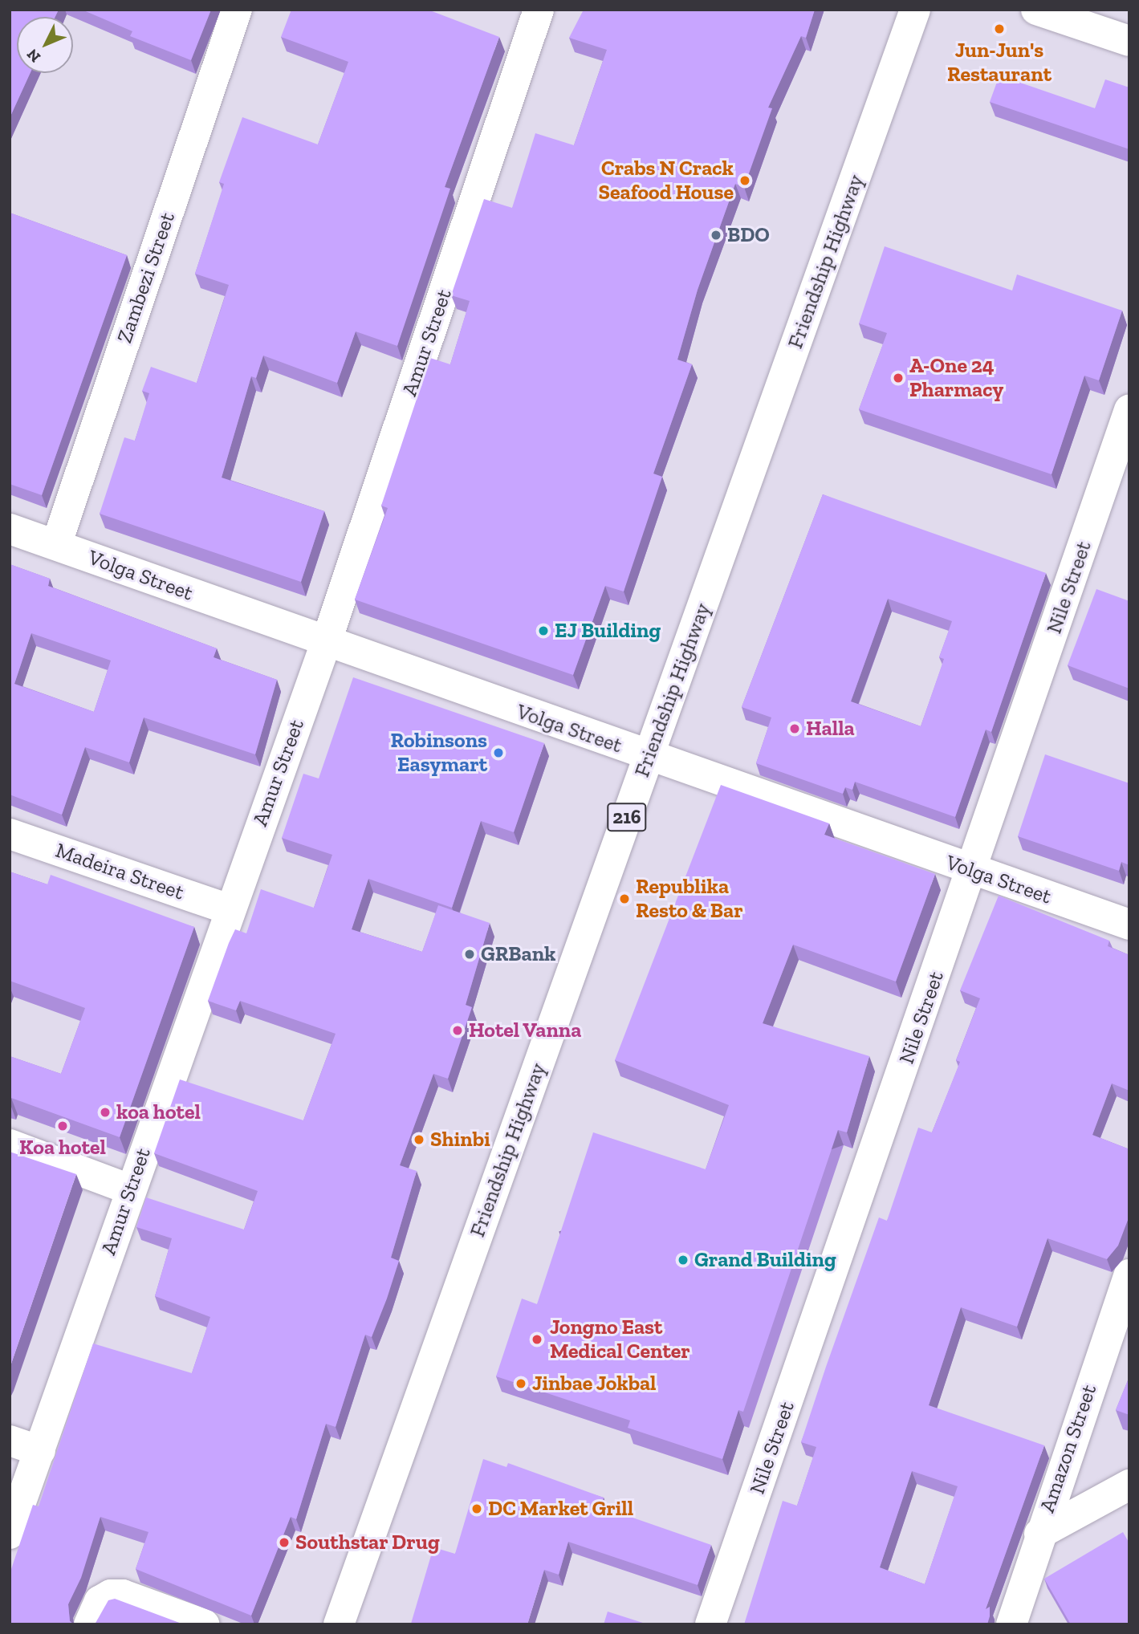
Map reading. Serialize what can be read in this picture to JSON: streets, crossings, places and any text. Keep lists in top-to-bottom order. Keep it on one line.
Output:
{"streets":{"street":["Friendship Highway","Zambezi Street","Amur Street","Volga Street","Nile Street","216","Madeira Street","Amazon Street"]},"crossings":[["Friendship Highway","Volga Street"],["Zambezi Street","Volga Street"],["Amur Street","Volga Street"],["Amur Street","Madeira Street"],["Volga Street","Nile Street"]],"places":["Jun-Jun's Restaurant","Crabs N Crack Seafood House","BDO","A-One 24 Pharmacy","EJ Building","Halla","Robinsons Easymart","Republika Resto & Bar","GRBank","Hotel Vanna","koa hotel","Koa hotel","Shinbi","Grand Building","Jongno East Medical Center","Jinbae Jokbal","DC Market Grill","Southstar Drug"],"north":"bottom left"}
